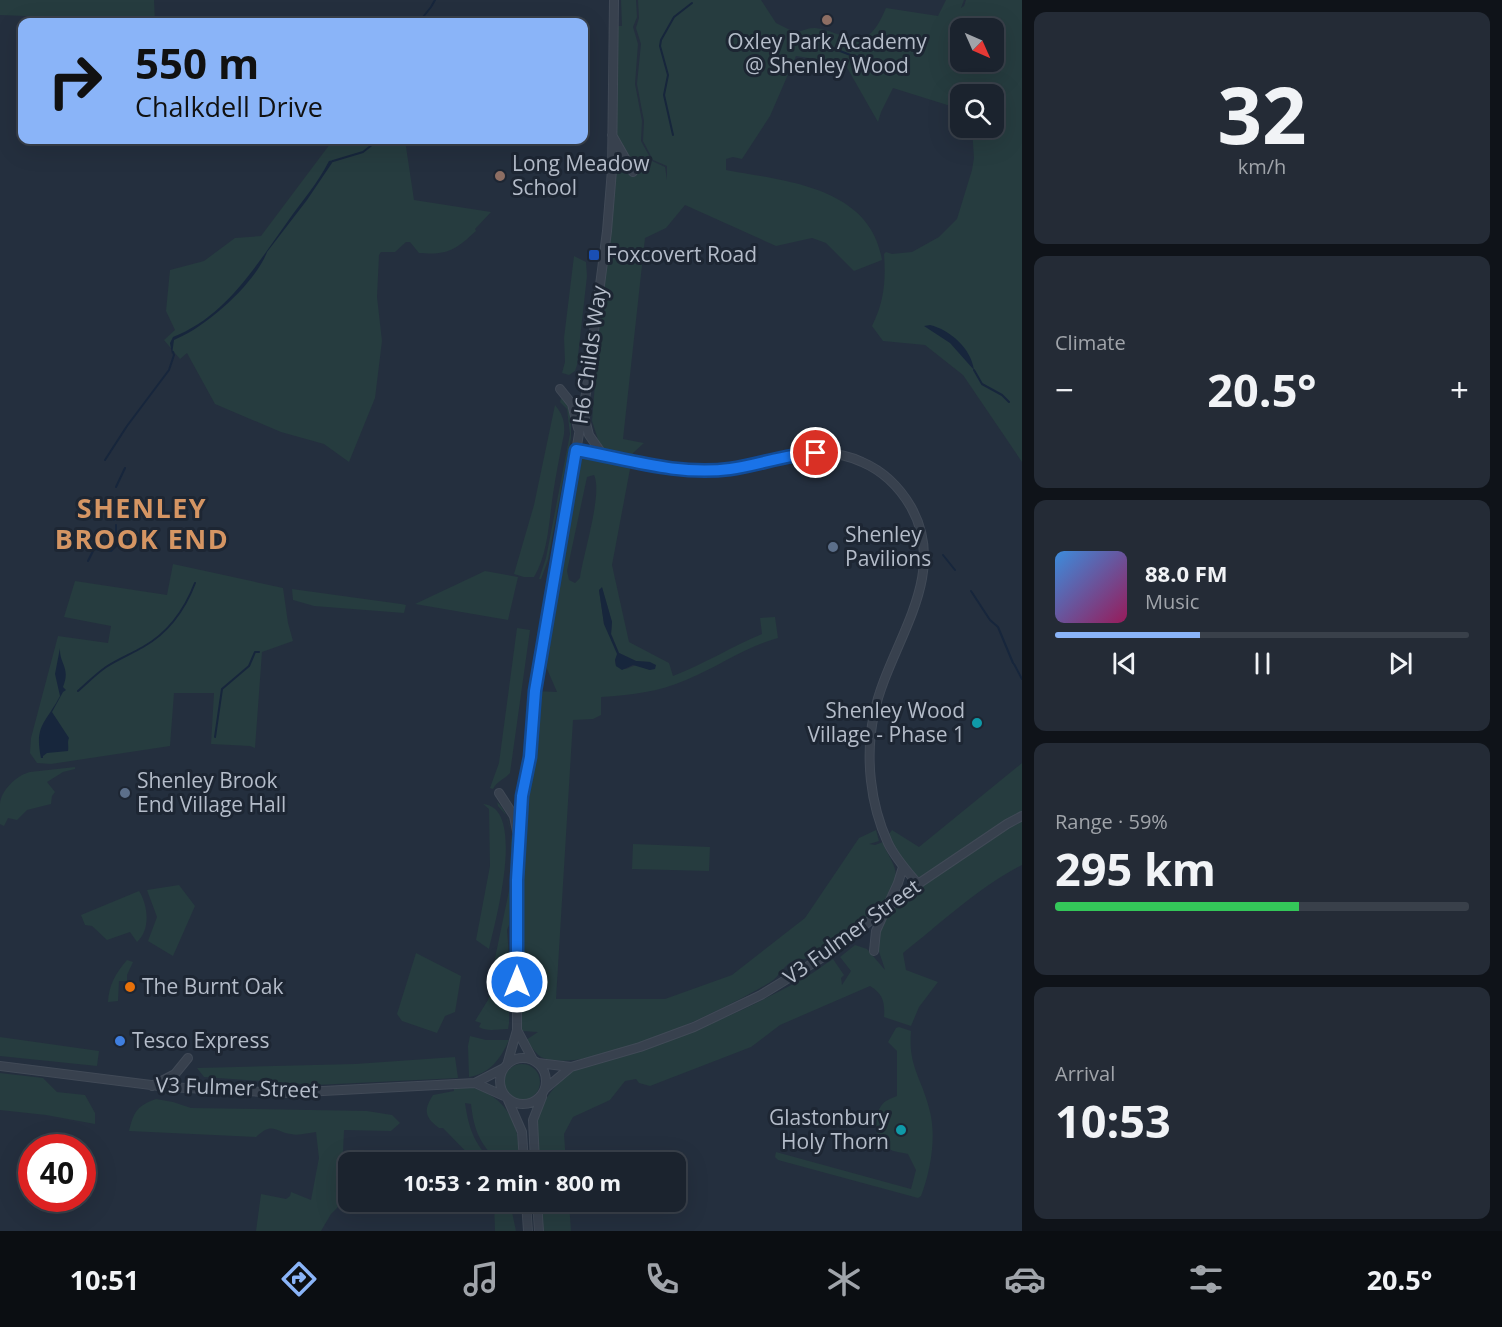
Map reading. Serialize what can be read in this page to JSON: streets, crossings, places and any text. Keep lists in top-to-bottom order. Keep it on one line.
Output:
{"streets":{"street":["H6 Childs Way","V3 Fulmer Street"]},"crossings":[["H6 Childs Way","V3 Fulmer Street"]],"districts":["SHENLEY BROOK END"],"places":{"other":["Oxley Park Academy @ Shenley Wood","Long Meadow School","Shenley Pavilions","Shenley Wood Village - Phase 1","Shenley Brook End Village Hall","The Burnt Oak","Tesco Express","Glastonbury Holy Thorn"],"transit":["Foxcovert Road"]},"north":"bottom right","page":{"tile":[["32","km/h"],"Climate",["Range · 59%","295 km"],["Arrival","10:53"]],"turn":["550 m","Chalkdell Drive"],"heat":["−","20.5°","+"],"song":["88.0 FM","Music"],"limit":"40","trip":"10:53 · 2 min · 800 m","tabs":["10:51","20.5°"]}}
